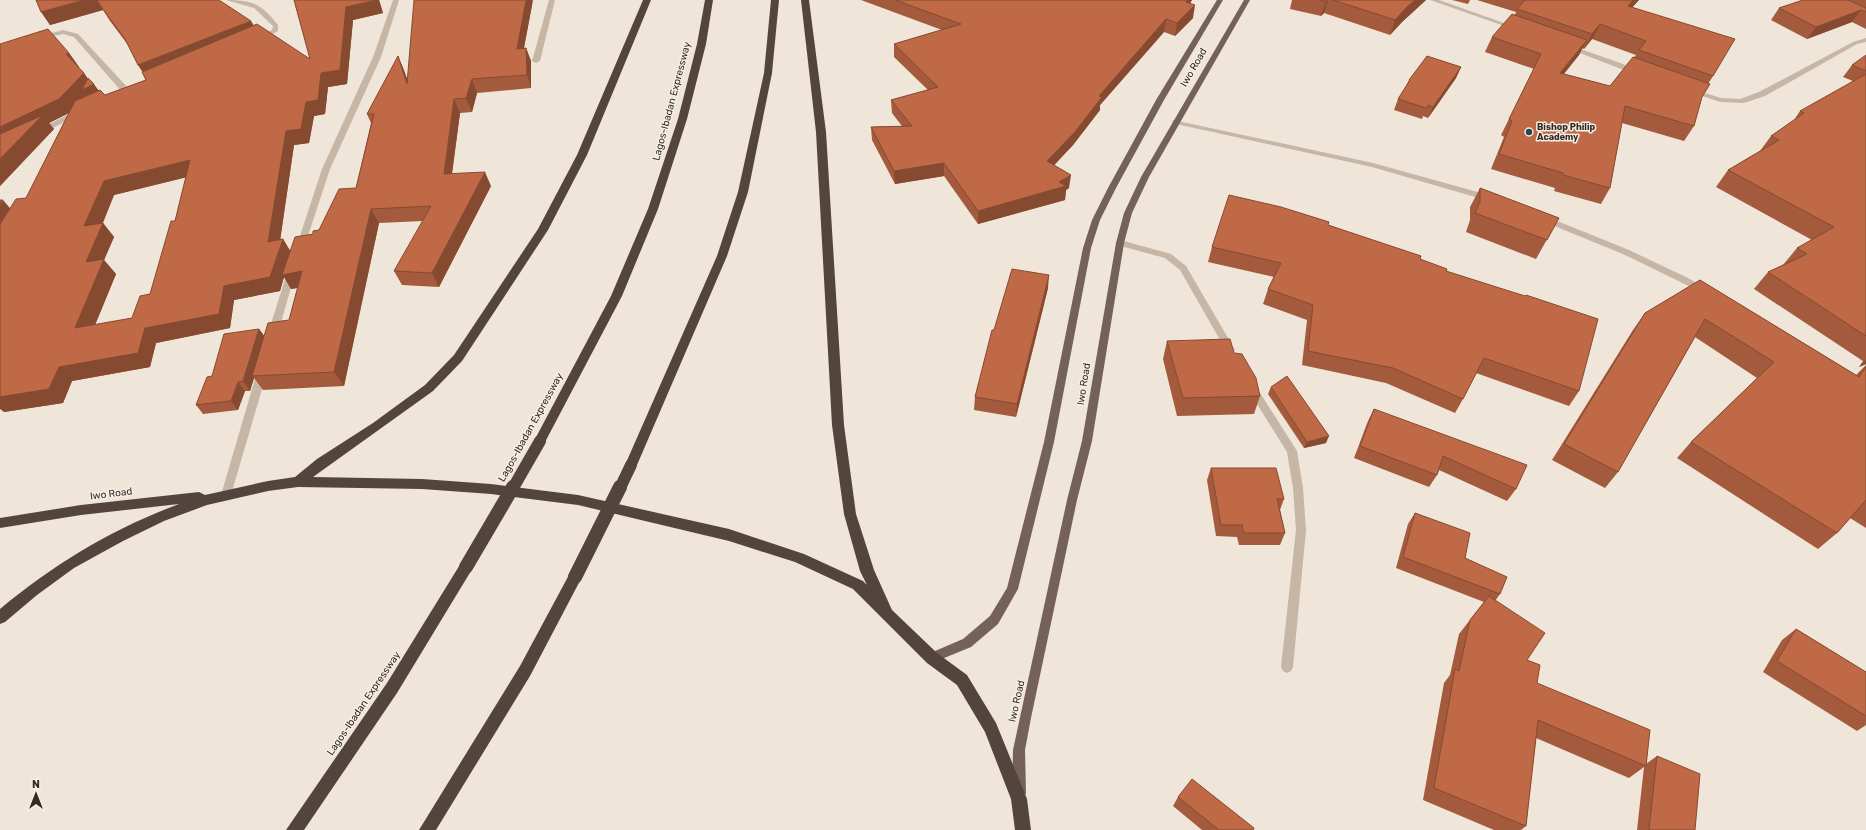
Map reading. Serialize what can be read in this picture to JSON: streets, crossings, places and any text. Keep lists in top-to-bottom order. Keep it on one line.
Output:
{"streets":{"highway":["Iwo Road","Lagos-Ibadan Expressway"]},"places":["Bishop Philip Academy"],"north":"top"}
